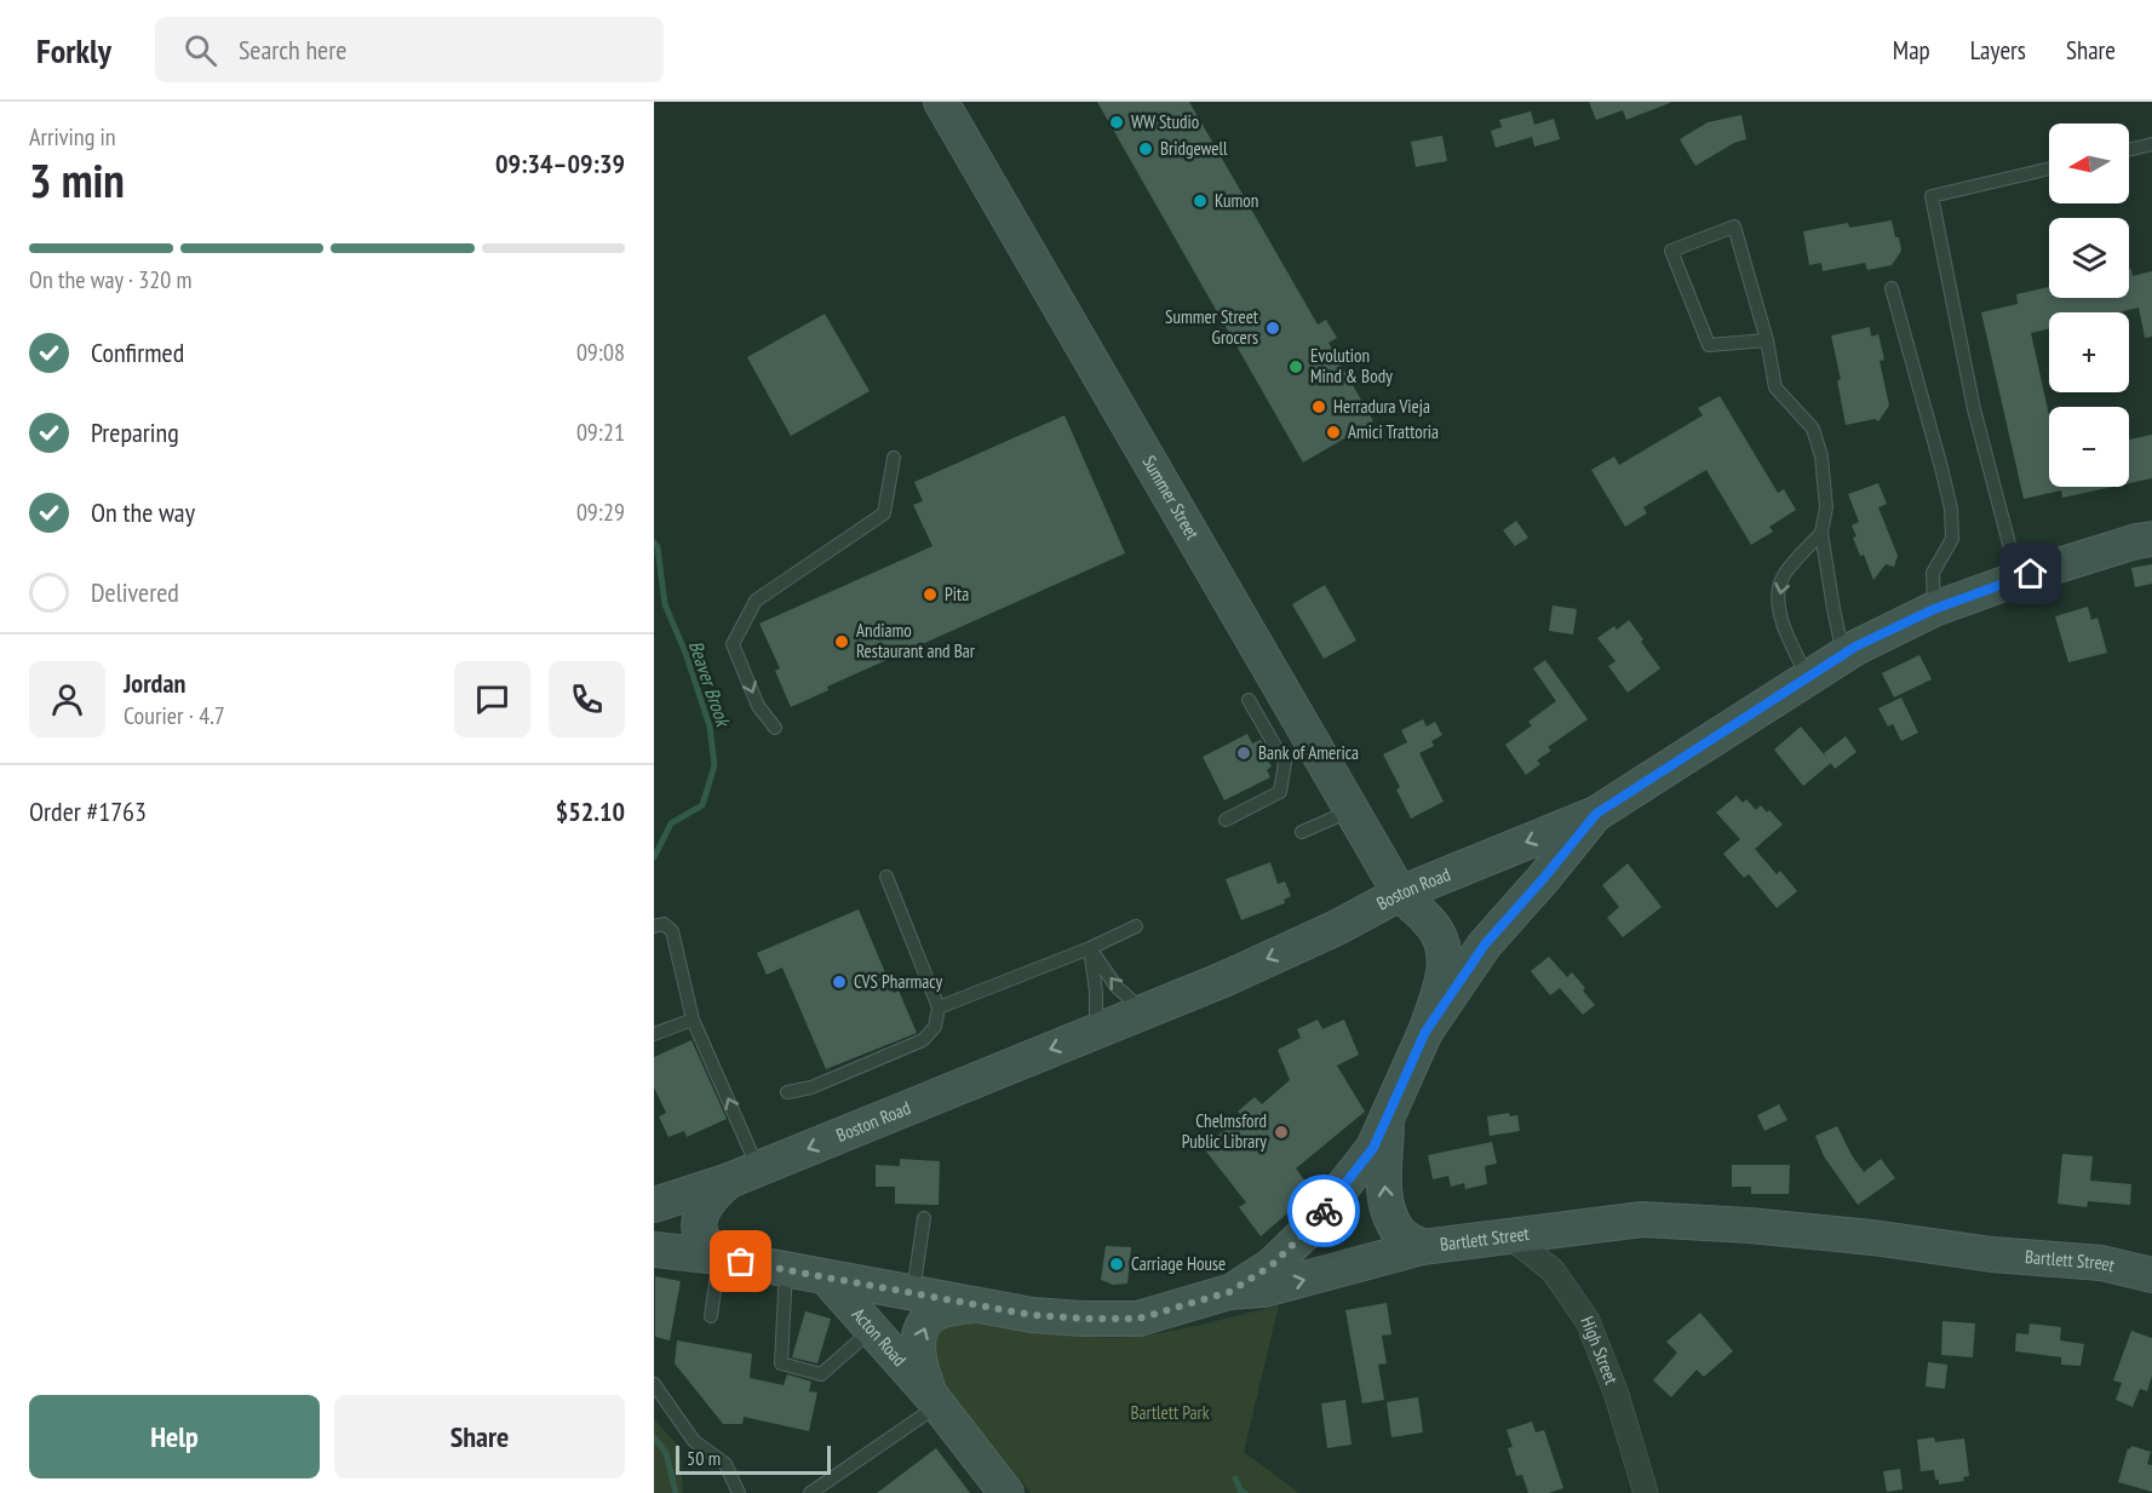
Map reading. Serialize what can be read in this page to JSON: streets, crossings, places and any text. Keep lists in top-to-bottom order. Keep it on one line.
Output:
{"streets":{"main road":["Summer Street","Boston Road","Bartlett Street","Acton Road"],"street":["High Street"]},"crossings":[["Summer Street","Boston Road"],["Bartlett Street","Acton Road"],["Bartlett Street","High Street"]],"one_way":["Boston Road"],"water":["Beaver Brook"],"parks":["Bartlett Park"],"places":["WW Studio","Bridgewell","Kumon","Summer Street Grocers","Evolution Mind & Body","Herradura Vieja","Amici Trattoria","Pita","Andiamo Restaurant and Bar","Bank of America","CVS Pharmacy","Chelmsford Public Library","Carriage House"],"scale_bar":"50 m","north":"left","page":{"header":"Forkly","search":"Search here","nav":["Map","Layers","Share"],"heading":["3 min","Arriving in","09:34–09:39"],"panel":["Jordan","Courier · 4.7","Order #1763","$52.10"],"map_buttons":["+","−"],"bar":"On the way · 320 m","list":[["Confirmed","09:08"],["Preparing","09:21"],["On the way","09:29"],"Delivered"],"buttons":["Help","Share"],"scale":"50 m"}}
